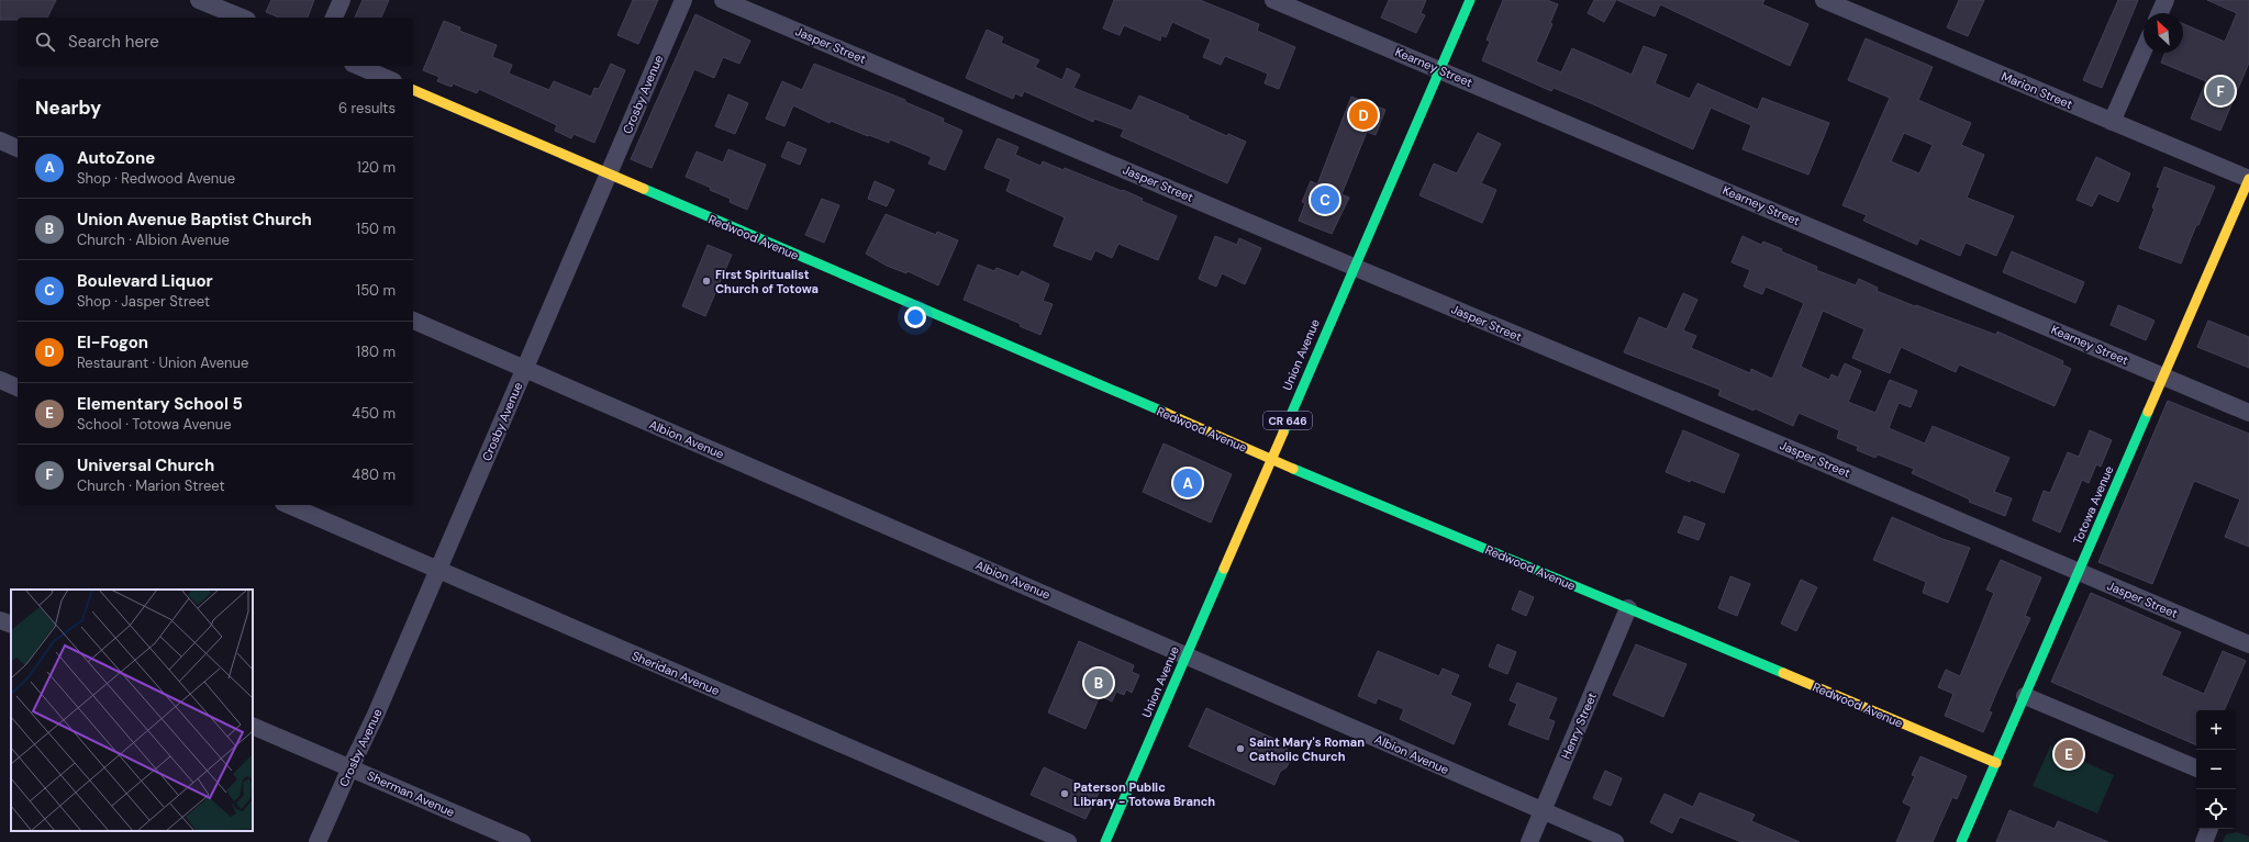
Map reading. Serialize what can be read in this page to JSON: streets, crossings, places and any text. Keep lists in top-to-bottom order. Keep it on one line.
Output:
{"streets":{"street":["Jasper Street","Kearney Street","Marion Street","Crosby Avenue","Redwood Avenue","Union Avenue","CR 646","Albion Avenue","Totowa Avenue","Sheridan Avenue","Henry Street","Sherman Avenue"]},"crossings":[["Jasper Street","Union Avenue"],["Jasper Street","Totowa Avenue"],["Kearney Street","Union Avenue"],["Kearney Street","Totowa Avenue"],["Marion Street","Totowa Avenue"],["Crosby Avenue","Redwood Avenue"],["Crosby Avenue","Albion Avenue"],["Crosby Avenue","Sheridan Avenue"],["Crosby Avenue","Sherman Avenue"],["Redwood Avenue","Union Avenue"],["Redwood Avenue","Totowa Avenue"],["Redwood Avenue","Henry Street"],["Union Avenue","Albion Avenue"],["Albion Avenue","Henry Street"]],"places":["First Spiritualist Church of Totowa","Saint Mary's Roman Catholic Church","Paterson Public Library - Totowa Branch"],"north":"top left","page":{"search":"Search here","pins":["F","D","C","A","B","E"],"heading":["Nearby","6 results"],"list":[{"mark":"A","name":"AutoZone","note":"Shop · Redwood Avenue","value":"120 m"},{"mark":"B","name":"Union Avenue Baptist Church","note":"Church · Albion Avenue","value":"150 m"},{"mark":"C","name":"Boulevard Liquor","note":"Shop · Jasper Street","value":"150 m"},{"mark":"D","name":"El-Fogon","note":"Restaurant · Union Avenue","value":"180 m"},{"mark":"E","name":"Elementary School 5","note":"School · Totowa Avenue","value":"450 m"},{"mark":"F","name":"Universal Church","note":"Church · Marion Street","value":"480 m"}],"map_buttons":["+","−"]}}
